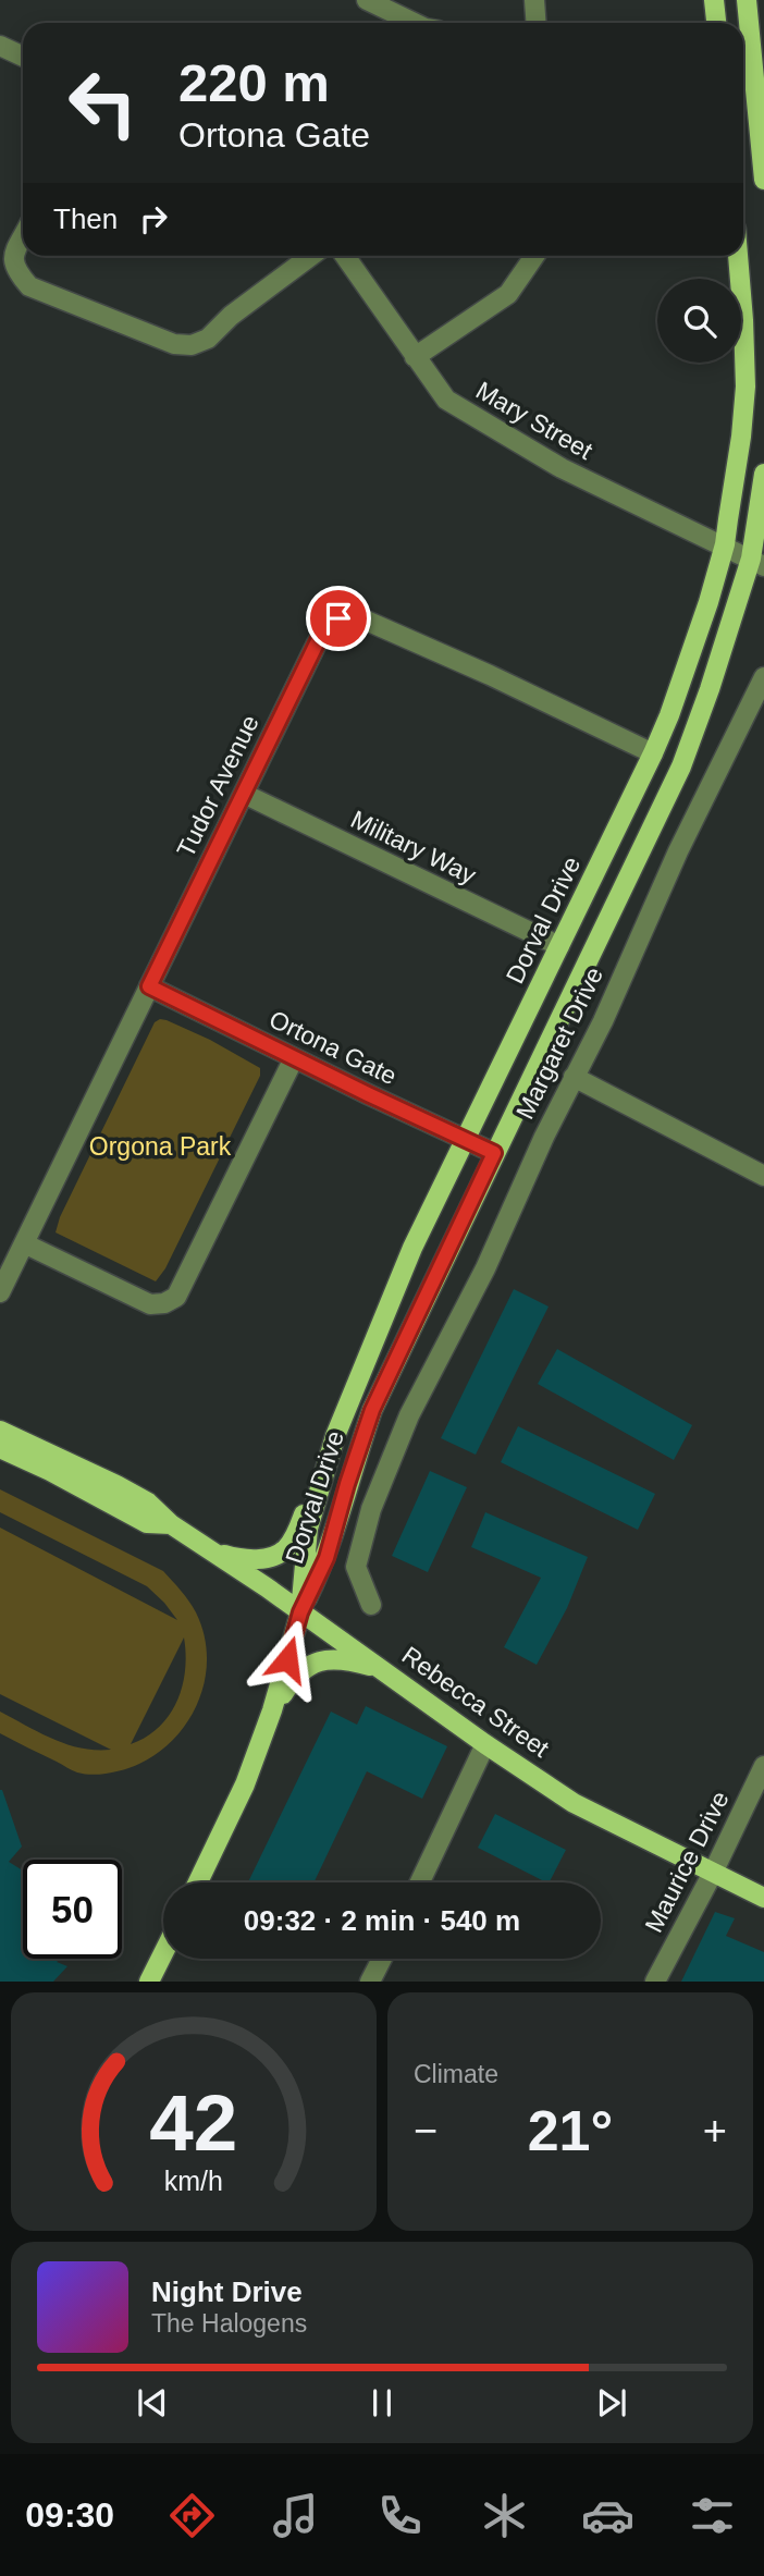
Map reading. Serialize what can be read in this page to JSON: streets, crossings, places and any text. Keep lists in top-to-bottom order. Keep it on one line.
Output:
{"streets":{"main road":["Dorval Drive","Rebecca Street"],"street":["Mary Street","Tudor Avenue","Military Way","Margaret Drive","Ortona Gate","Maurice Drive"]},"crossings":[["Mary Street","Dorval Drive"],["Tudor Avenue","Military Way"],["Tudor Avenue","Dorval Drive"],["Tudor Avenue","Ortona Gate"],["Military Way","Dorval Drive"],["Dorval Drive","Ortona Gate"],["Dorval Drive","Rebecca Street"],["Rebecca Street","Maurice Drive"]],"parks":["Orgona Park"],"page":{"turn":["220 m","Ortona Gate"],"then":"Then","limit":"50","trip":"09:32 · 2 min · 540 m","tile":"Climate","heat":["−","21°","+"],"song":["Night Drive","The Halogens"],"tabs":"09:30","gauge":["42","km/h"]}}
